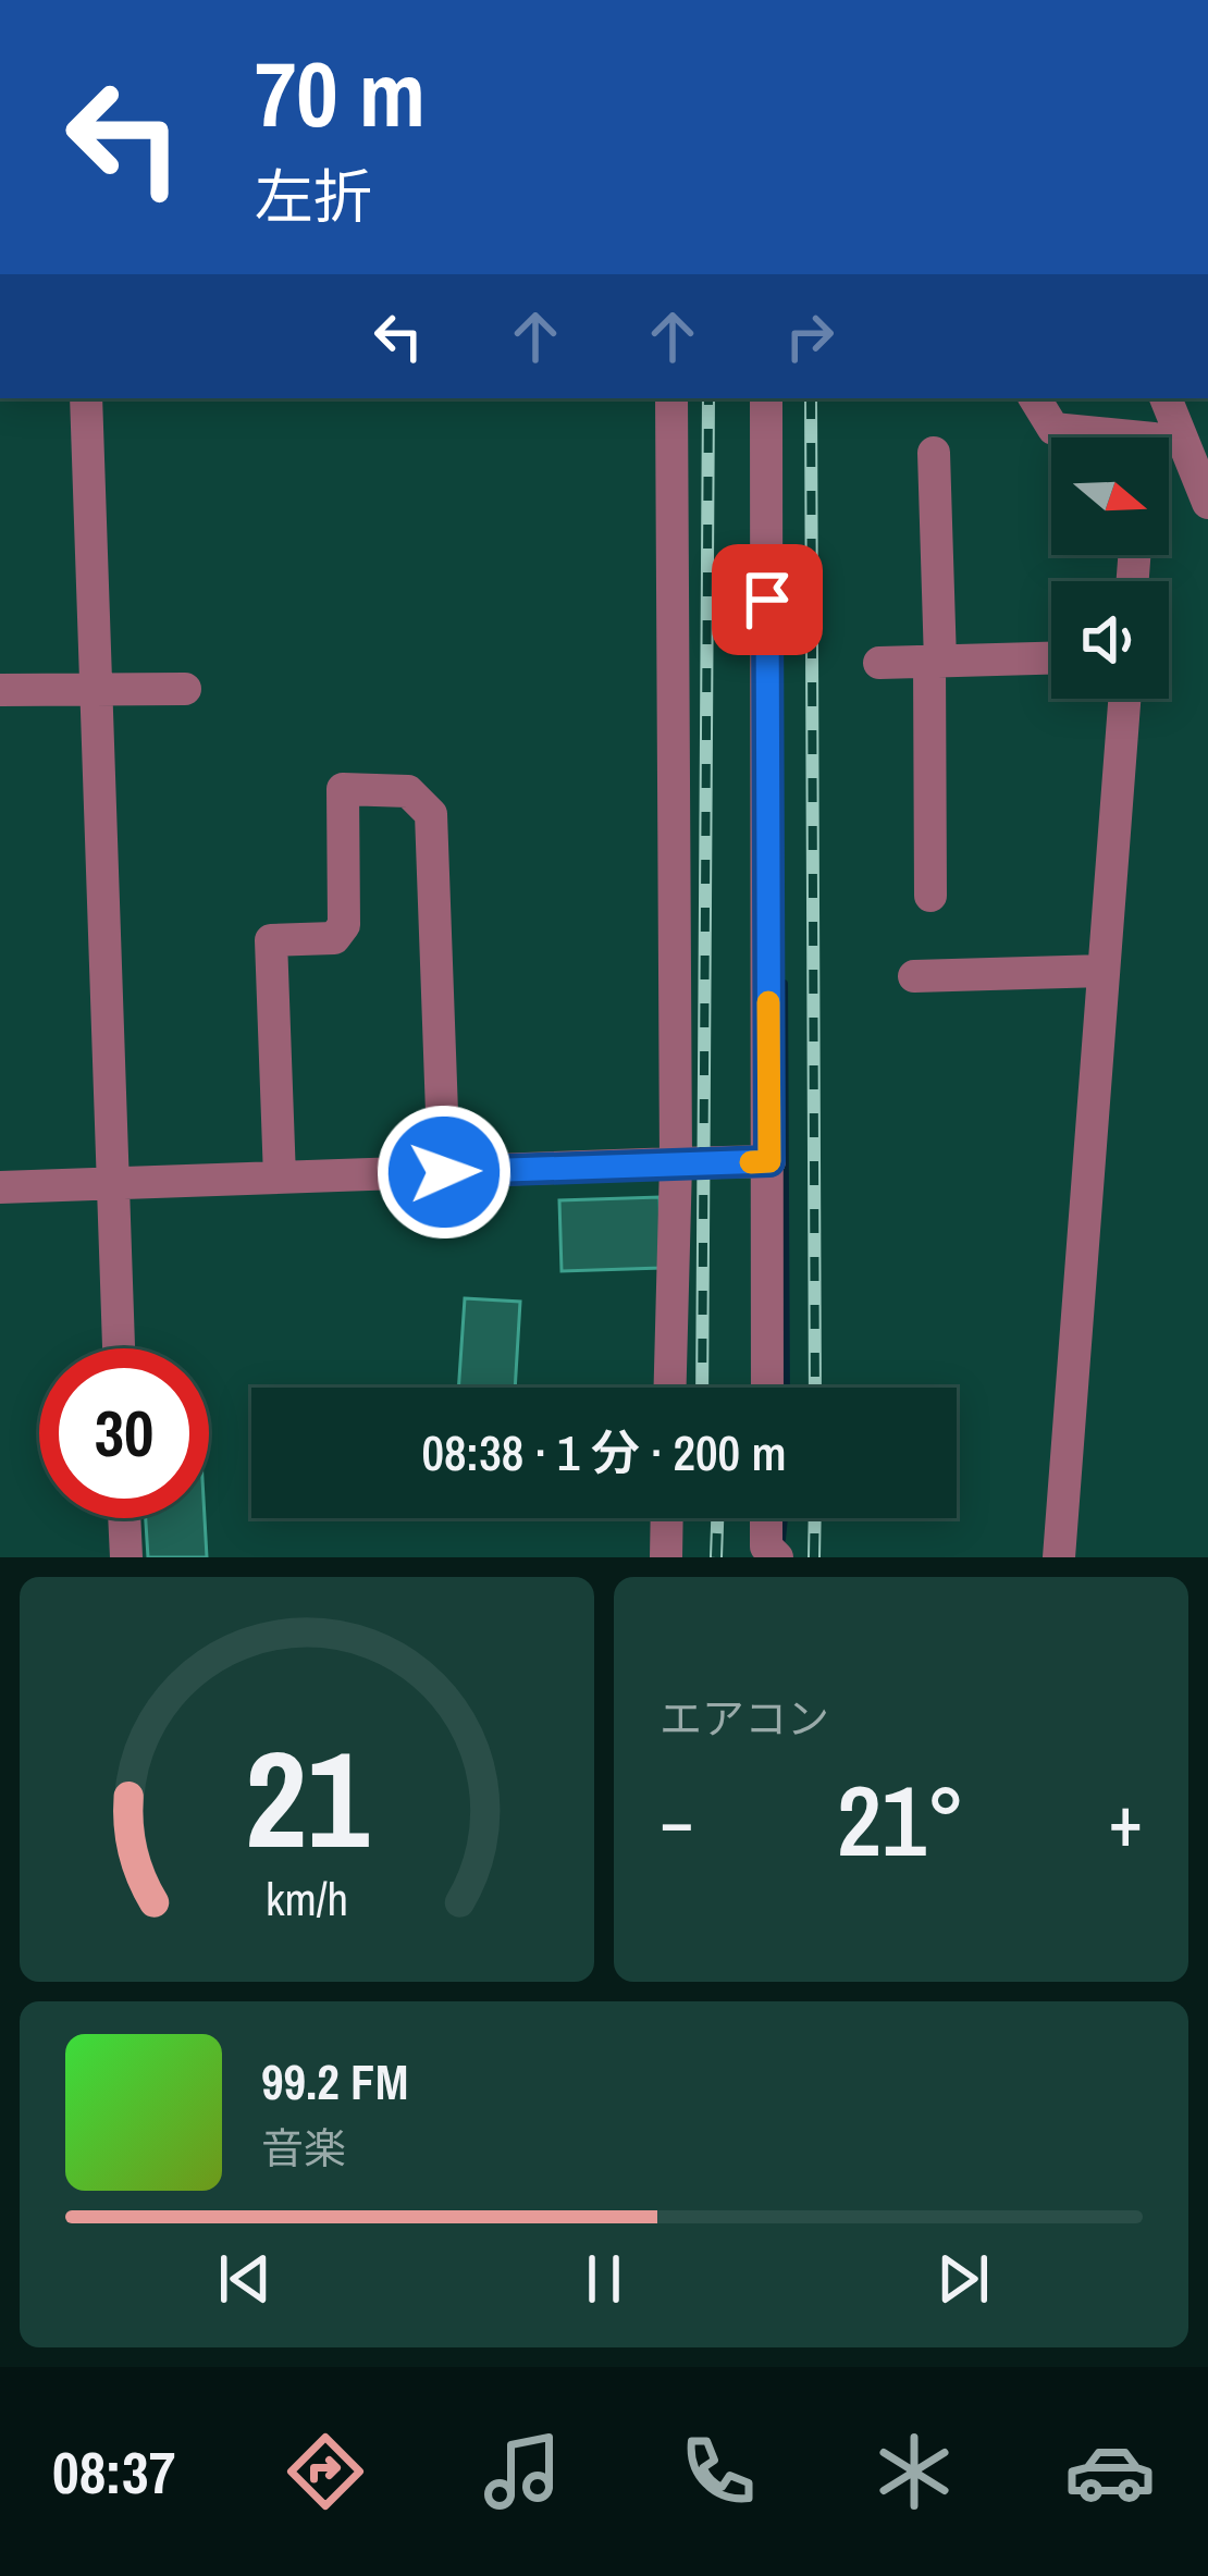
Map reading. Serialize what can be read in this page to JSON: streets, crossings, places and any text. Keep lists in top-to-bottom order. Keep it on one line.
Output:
{"north":"right","page":{"turn":["70 m","左折"],"limit":"30","trip":"08:38 · 1 分 · 200 m","tile":"エアコン","heat":["−","21°","+"],"song":["99.2 FM","音楽"],"tabs":"08:37","gauge":["21","km/h"]}}
